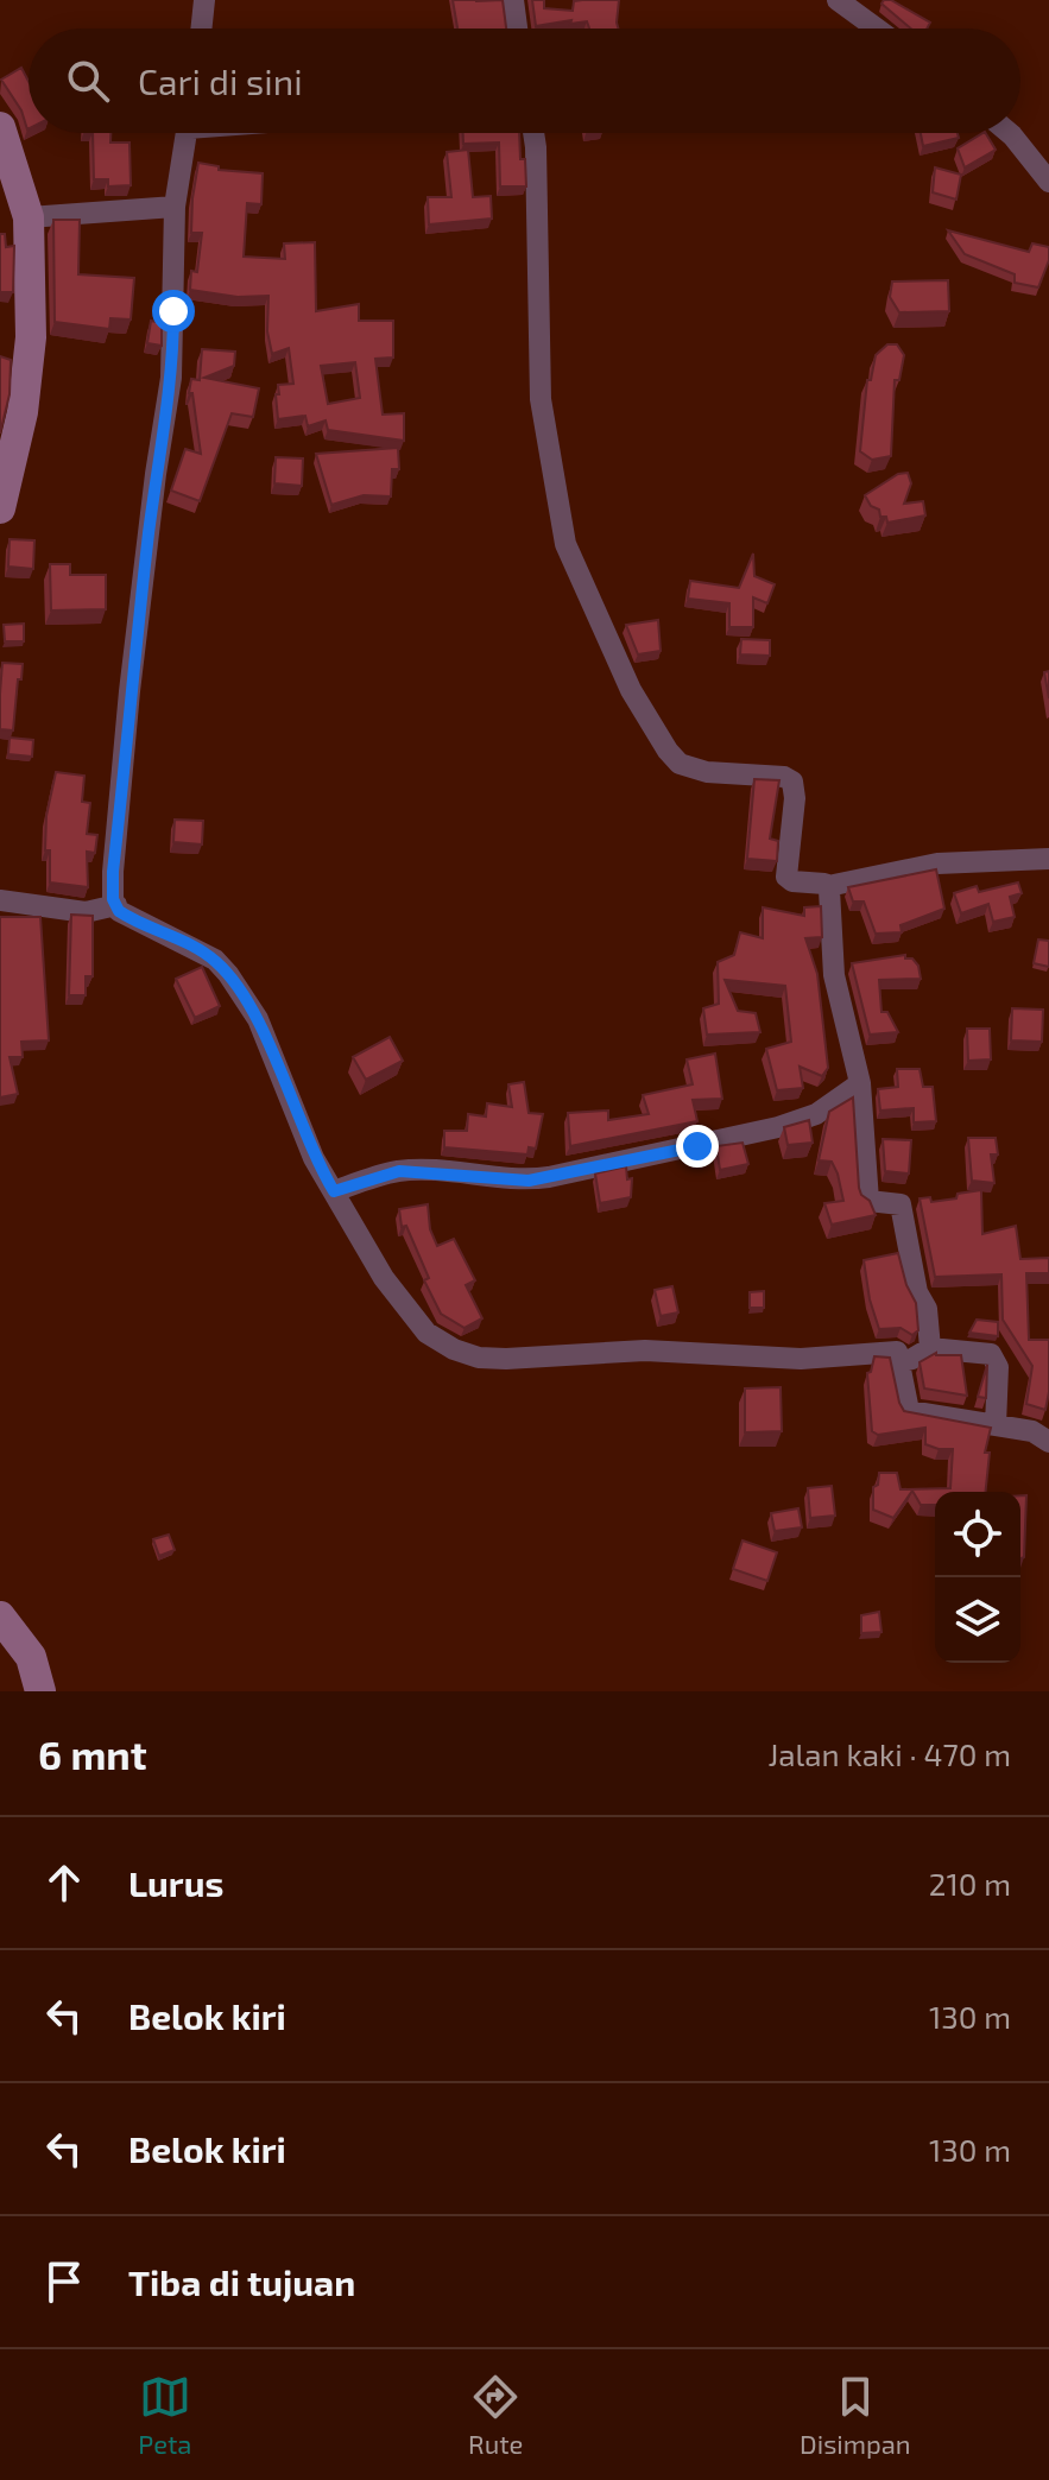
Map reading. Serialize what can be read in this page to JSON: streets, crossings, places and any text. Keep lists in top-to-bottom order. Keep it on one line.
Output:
{"page":{"search":"Cari di sini","heading":["6 mnt","Jalan kaki · 470 m"],"list":[["Lurus","210 m"],["Belok kiri","130 m"],["Belok kiri","130 m"],"Tiba di tujuan"],"nav":["Peta","Rute","Disimpan"]}}
